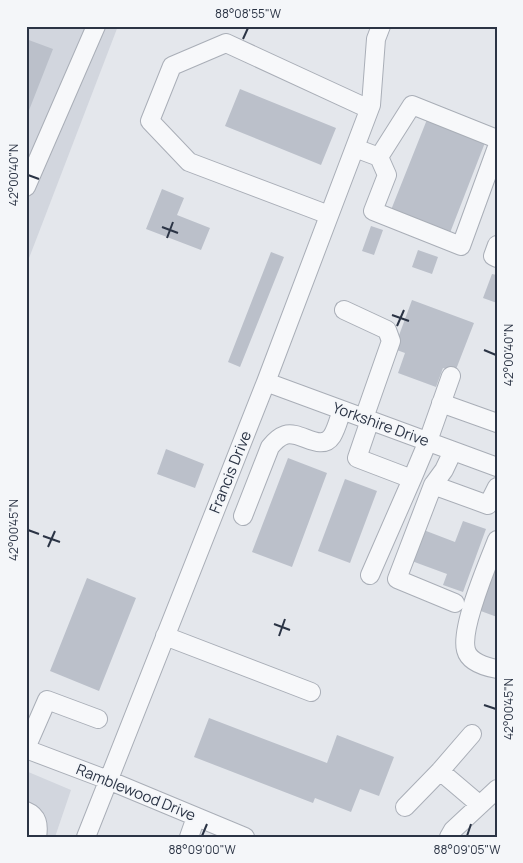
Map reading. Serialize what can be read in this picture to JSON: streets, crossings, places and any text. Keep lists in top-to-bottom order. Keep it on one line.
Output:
{"streets":{"street":["Yorkshire Drive","Francis Drive","Ramblewood Drive"]},"crossings":[["Yorkshire Drive","Francis Drive"],["Francis Drive","Ramblewood Drive"]],"coordinates":["88°08'55\"W","42°00'40\"N","42°00'45\"N","88°09'00\"W","88°09'05\"W"]}
